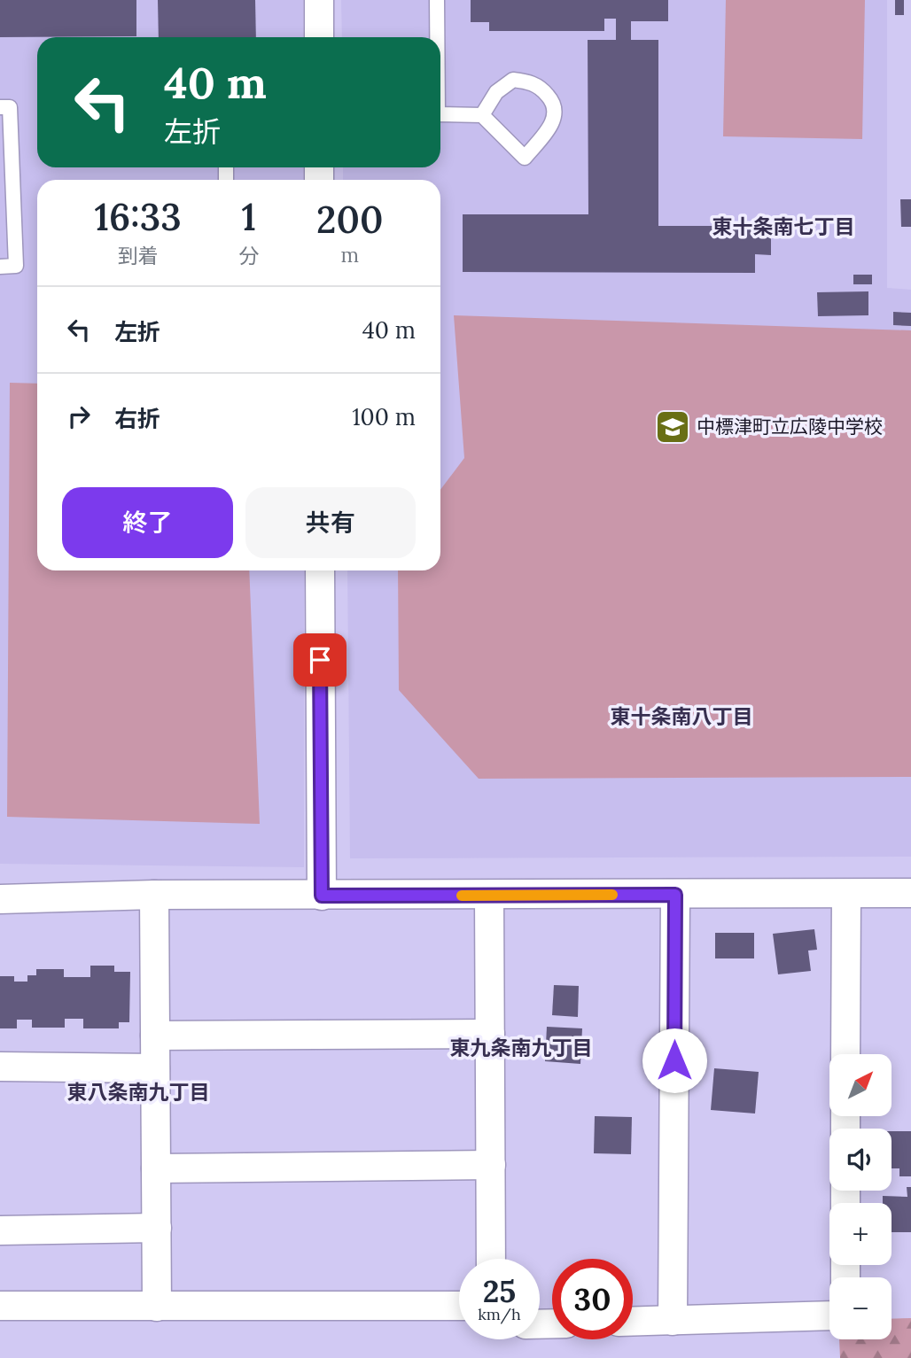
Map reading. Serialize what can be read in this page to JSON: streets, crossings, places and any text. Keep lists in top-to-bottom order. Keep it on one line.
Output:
{"districts":["東十条南七丁目","東十条南八丁目","東九条南九丁目","東八条南九丁目"],"places":{"school or university":["中標津町立広陵中学校"]},"north":"top right","page":{"turn":["40 m","左折"],"eta":["16:33","到着","1","分","200","m"],"list":[{"name":"左折","value":"40 m"},{"name":"右折","value":"100 m"}],"buttons":["終了","共有"],"map_buttons":["+","−"],"speed":"25 km/h","limit":"30"}}
